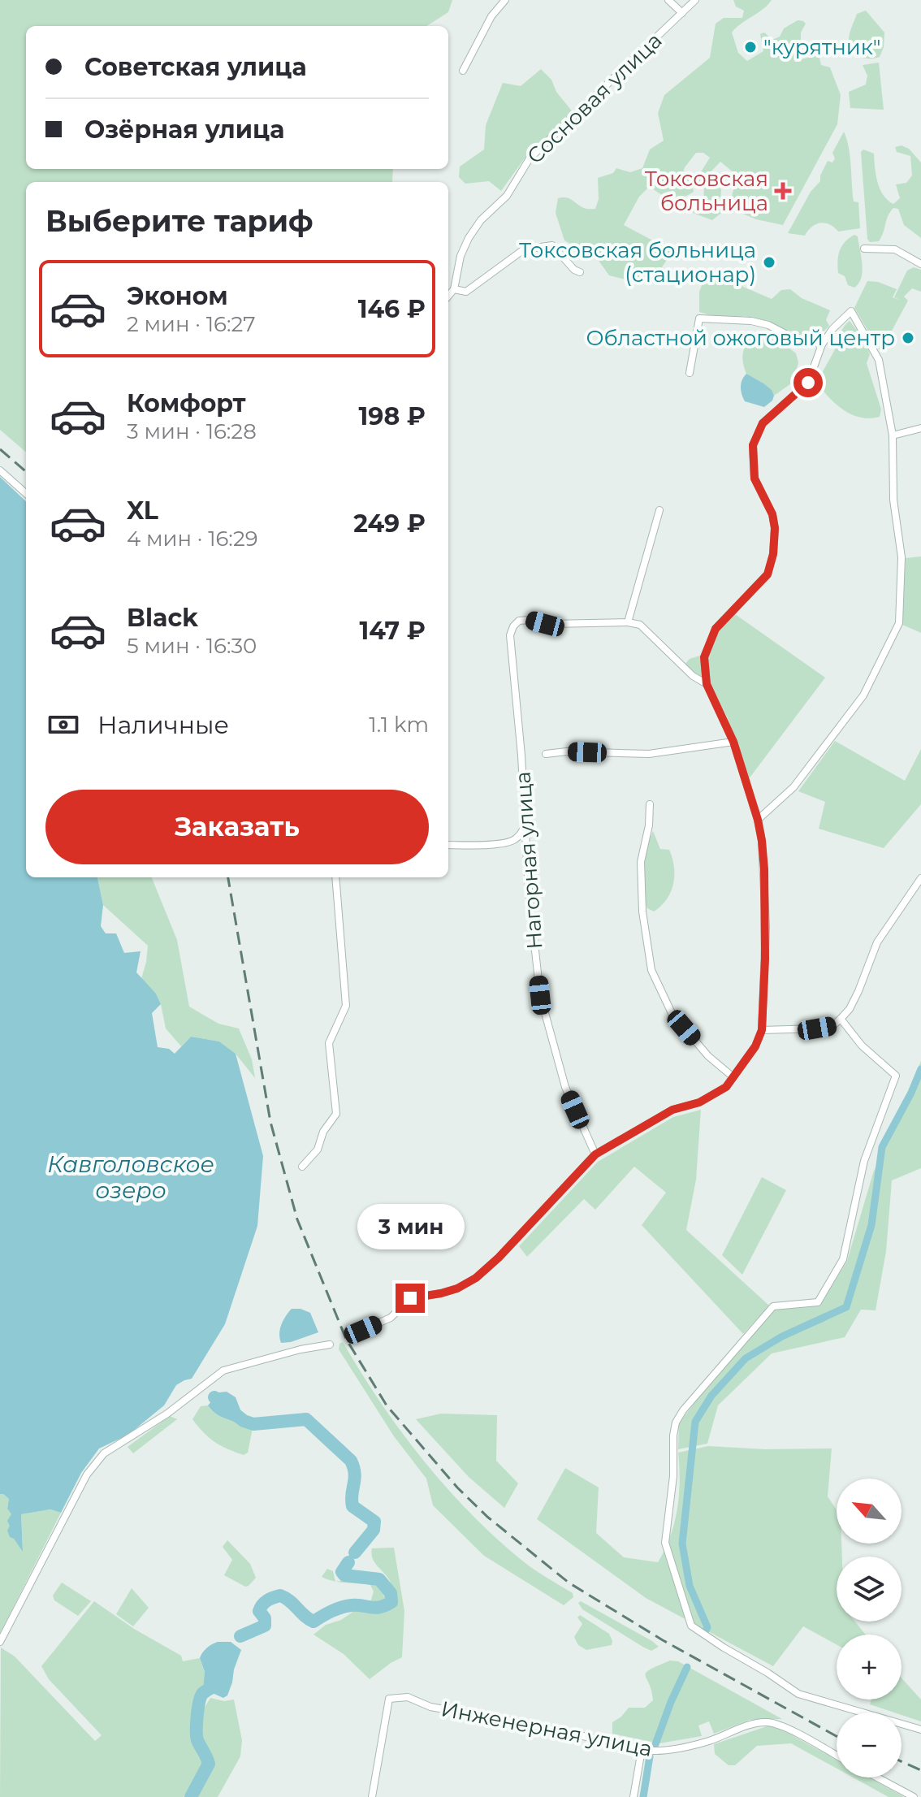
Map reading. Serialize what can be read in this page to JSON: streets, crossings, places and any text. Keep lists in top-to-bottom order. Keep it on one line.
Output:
{"streets":{"street":["Сосновая улица","Нагорная улица","Инженерная улица"]},"water":["Кавголовское озеро"],"places":{"other":["\"курятник\"","Токсовская больница (стационар)","Областной ожоговый центр"],"health":["Токсовская больница"]},"north":"top left","page":{"banner":["Советская улица","Озёрная улица"],"heading":"Выберите тариф","list":[{"name":"Эконом","note":"2 мин · 16:27","value":"146 ₽"},{"name":"Комфорт","note":"3 мин · 16:28","value":"198 ₽"},{"name":"XL","note":"4 мин · 16:29","value":"249 ₽"},{"name":"Black","note":"5 мин · 16:30","value":"147 ₽"}],"pay":["Наличные","1.1 km"],"buttons":"Заказать","bubble":"3 мин","map_buttons":["+","−"]}}
